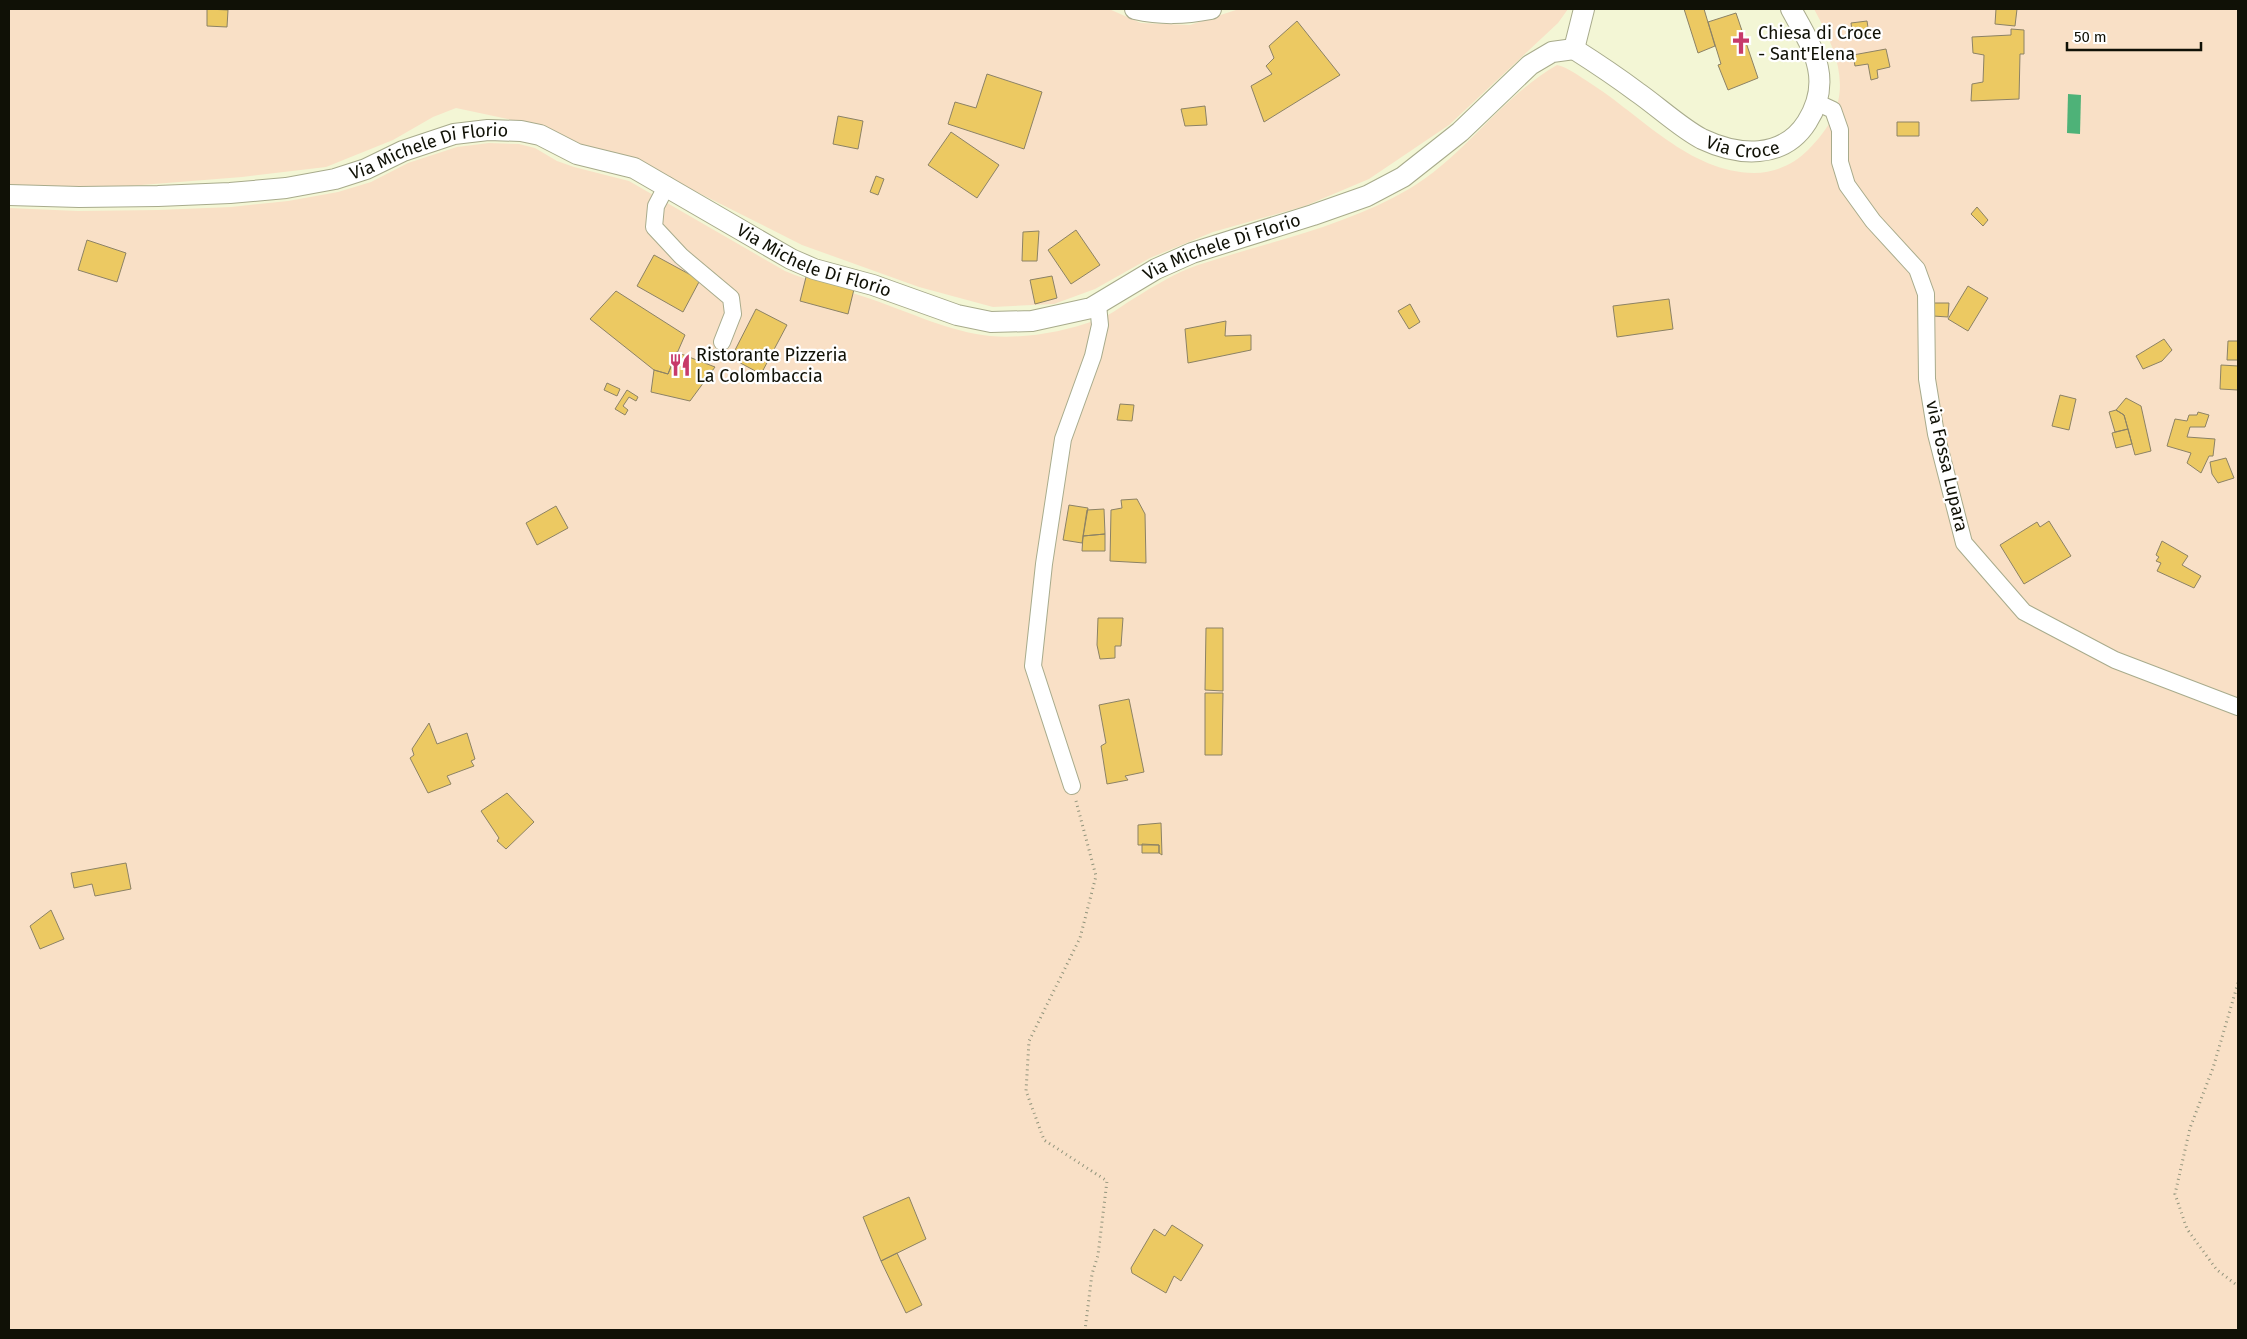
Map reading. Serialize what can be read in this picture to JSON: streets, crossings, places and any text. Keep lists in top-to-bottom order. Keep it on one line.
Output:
{"streets":{"street":["Via Croce","Via Michele Di Florio","via Fossa Lupara"]},"crossings":[["Via Croce","Via Michele Di Florio"],["Via Croce","via Fossa Lupara"]],"places":{"church":["Chiesa di Croce - Sant'Elena"],"restaurant":["Ristorante Pizzeria La Colombaccia"]},"scale_bar":"50 m"}
